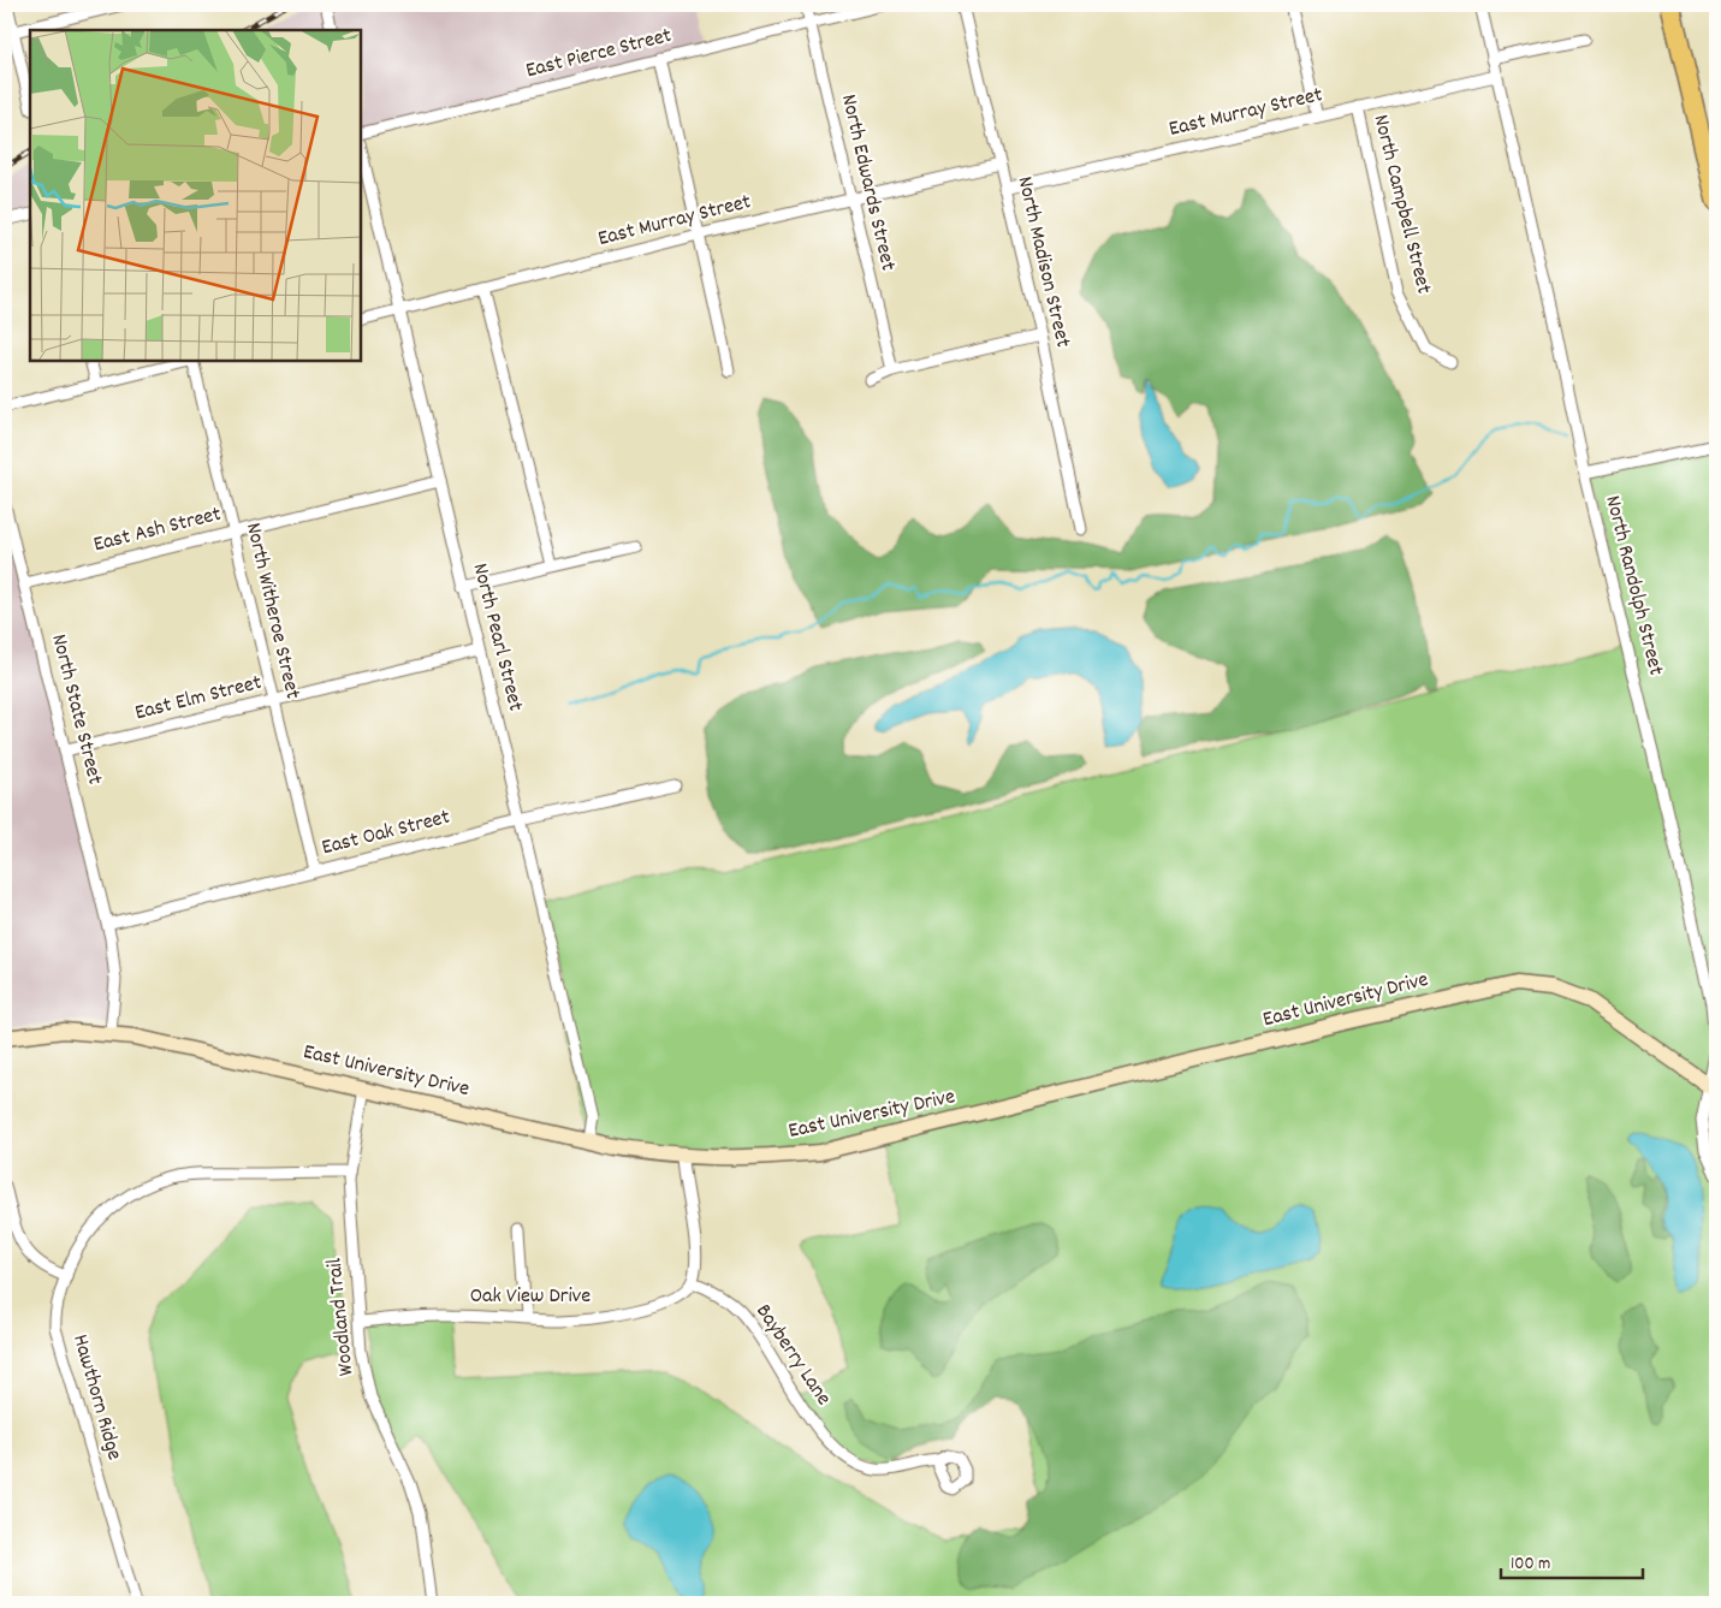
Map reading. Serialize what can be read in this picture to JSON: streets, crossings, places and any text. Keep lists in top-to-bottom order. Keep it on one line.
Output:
{"streets":{"main road":["East University Drive"],"street":["East Pierce Street","East Murray Street","North Edwards Street","North Campbell Street","North Madison Street","East Ash Street","North Randolph Street","North Witheroe Street","North Pearl Street","East Elm Street","North State Street","East Oak Street","Oak View Drive","Woodland Trail","Bayberry Lane","Hawthorn Ridge"]},"crossings":[["East Pierce Street","North Edwards Street"],["East Murray Street","North Edwards Street"],["East Murray Street","North Campbell Street"],["East Murray Street","North Madison Street"],["East Murray Street","North Randolph Street"],["East Murray Street","North Pearl Street"],["East Ash Street","North Witheroe Street"],["East Ash Street","North Pearl Street"],["East Ash Street","North State Street"],["North Randolph Street","East University Drive"],["North Witheroe Street","East Elm Street"],["North Witheroe Street","East Oak Street"],["North Pearl Street","East Elm Street"],["North Pearl Street","East Oak Street"],["North Pearl Street","East University Drive"],["East Elm Street","North State Street"],["North State Street","East Oak Street"],["North State Street","East University Drive"],["East University Drive","Woodland Trail"],["Oak View Drive","Woodland Trail"],["Oak View Drive","Bayberry Lane"],["Woodland Trail","Hawthorn Ridge"]],"scale_bar":"100 m"}
